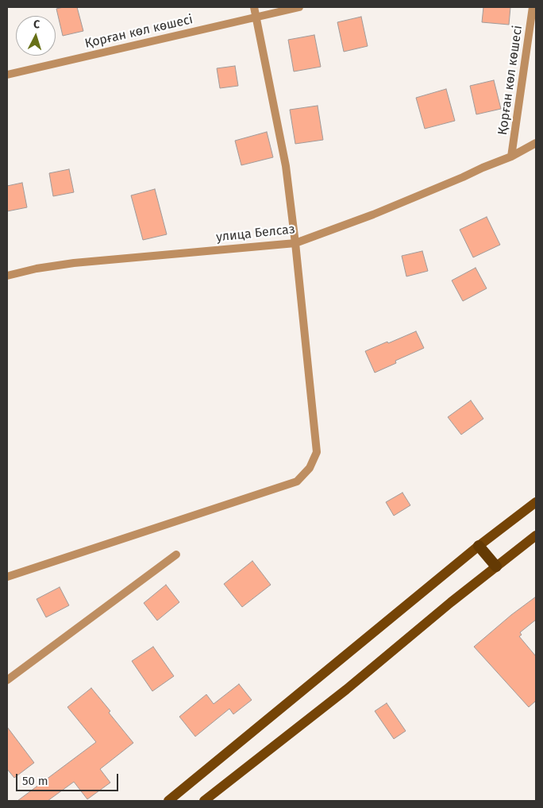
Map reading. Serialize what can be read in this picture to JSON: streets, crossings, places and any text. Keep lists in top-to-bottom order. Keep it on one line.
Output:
{"streets":{"street":["Қорған көл көшесі","улица Белсаз"]},"crossings":[["Қорған көл көшесі","улица Белсаз"]],"scale_bar":"50 m","north":"top"}
